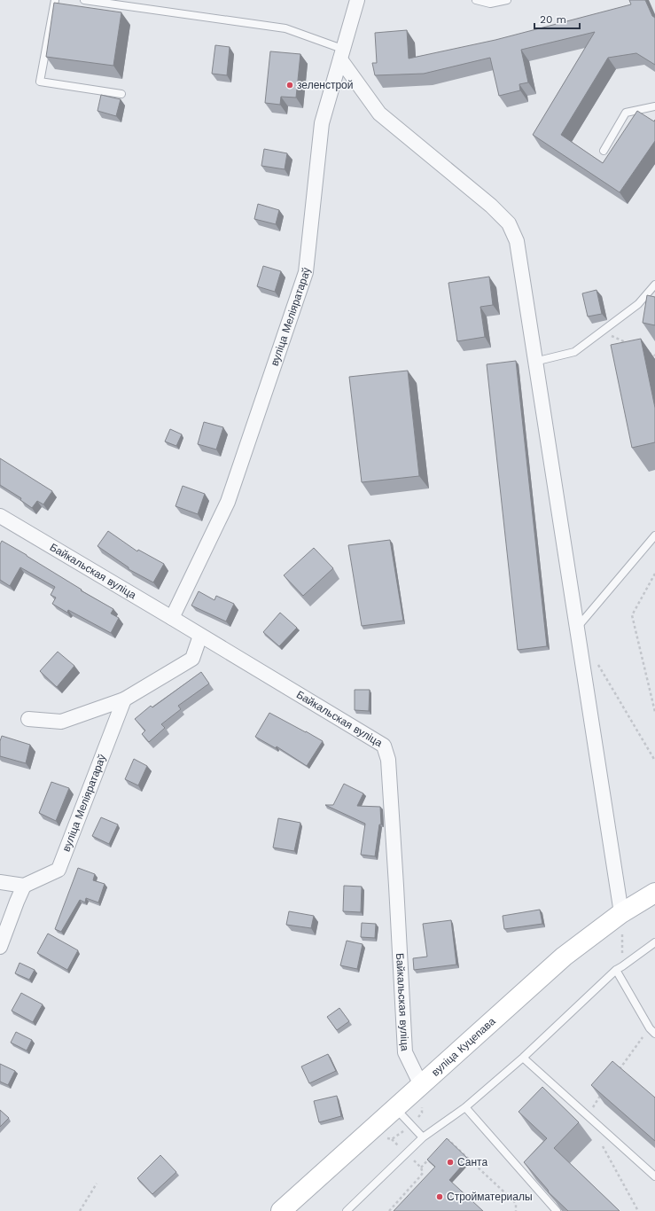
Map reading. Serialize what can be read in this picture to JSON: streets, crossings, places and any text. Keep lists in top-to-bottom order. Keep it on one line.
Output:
{"streets":{"main road":["вуліца Куцепава"],"street":["вуліца Меліяратараў","Байкальская вуліца"]},"crossings":[["вуліца Меліяратараў","Байкальская вуліца"],["Байкальская вуліца","вуліца Куцепава"]],"places":["зеленстрой","Санта","Стройматериалы"],"scale_bar":"20 m"}
